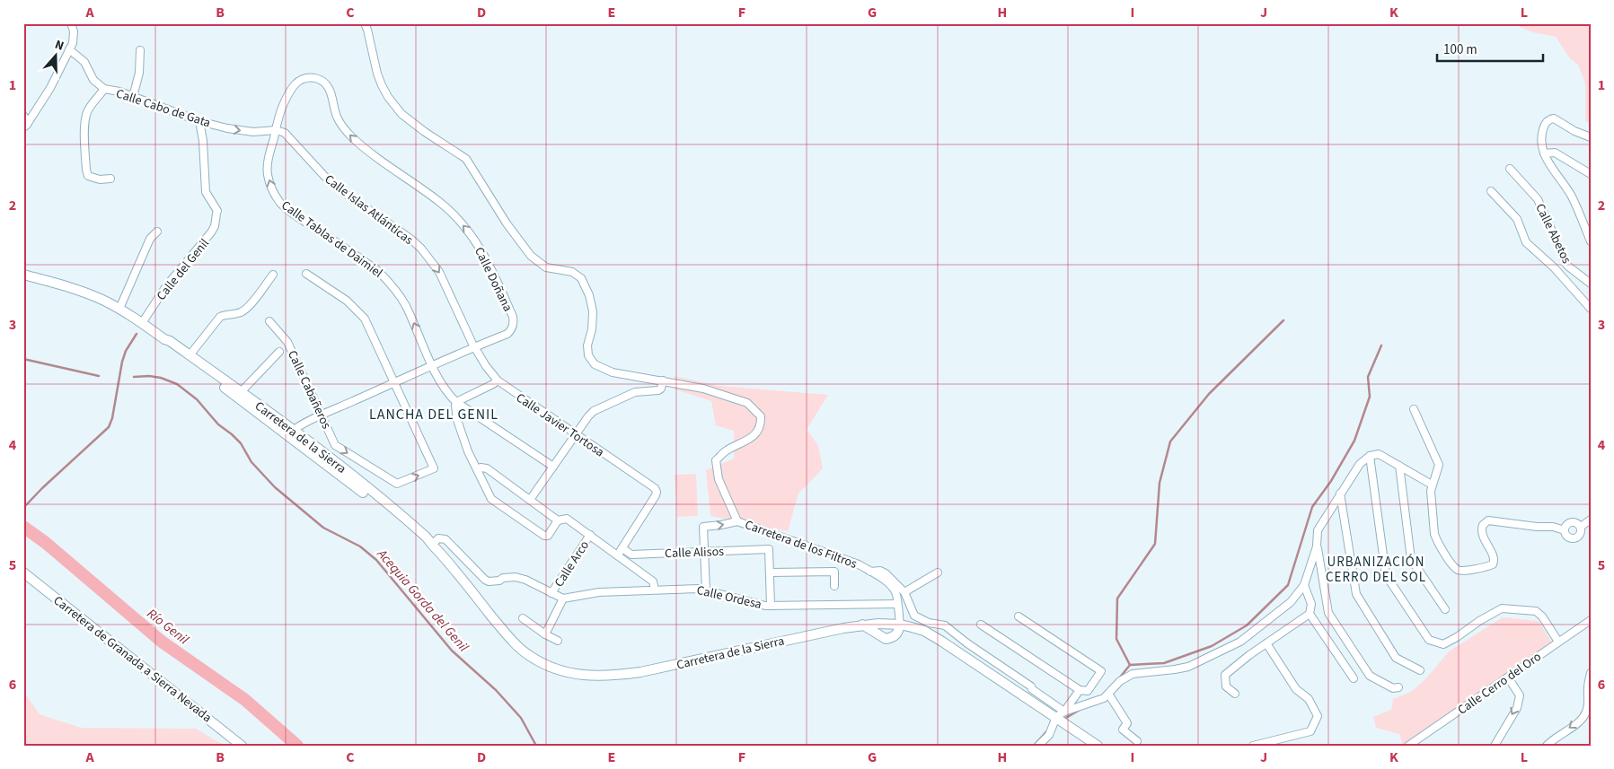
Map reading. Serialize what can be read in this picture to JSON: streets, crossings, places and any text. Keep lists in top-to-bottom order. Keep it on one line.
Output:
{"streets":{"street":["Calle Cabo de Gata","Calle Islas Atlánticas","Calle Abetos","Calle Tablas de Daimiel","Calle del Genil","Calle Doñana","Calle Cabañeros","Calle Javier Tortosa","Carretera de la Sierra","Carretera de los Filtros","Calle Alisos","Calle Arco","Calle Ordesa","Carretera de Granada a Sierra Nevada","Calle Cerro del Oro"]},"crossings":[["Calle Cabo de Gata","Calle Islas Atlánticas"],["Calle Cabo de Gata","Calle Tablas de Daimiel"],["Calle Cabo de Gata","Calle del Genil"],["Calle Cabo de Gata","Calle Doñana"],["Calle Islas Atlánticas","Calle Tablas de Daimiel"],["Calle Islas Atlánticas","Calle Doñana"],["Calle Islas Atlánticas","Calle Javier Tortosa"],["Calle Tablas de Daimiel","Calle Doñana"],["Calle del Genil","Carretera de la Sierra"],["Calle Doñana","Calle Cabañeros"],["Calle Doñana","Calle Javier Tortosa"],["Calle Doñana","Carretera de la Sierra"],["Calle Javier Tortosa","Calle Alisos"],["Carretera de la Sierra","Carretera de los Filtros"],["Carretera de los Filtros","Calle Ordesa"]],"one_way":["Calle Islas Atlánticas"],"districts":["LANCHA DEL GENIL","URBANIZACIÓN CERRO DEL SOL"],"water":["Acequia Gorda del Genil","Río Genil"],"scale_bar":"100 m","north":"top","grid":{"columns":["A","B","C","D","E","F","G","H","I","J","K","L"],"rows":["1","2","3","4","5","6"]}}
